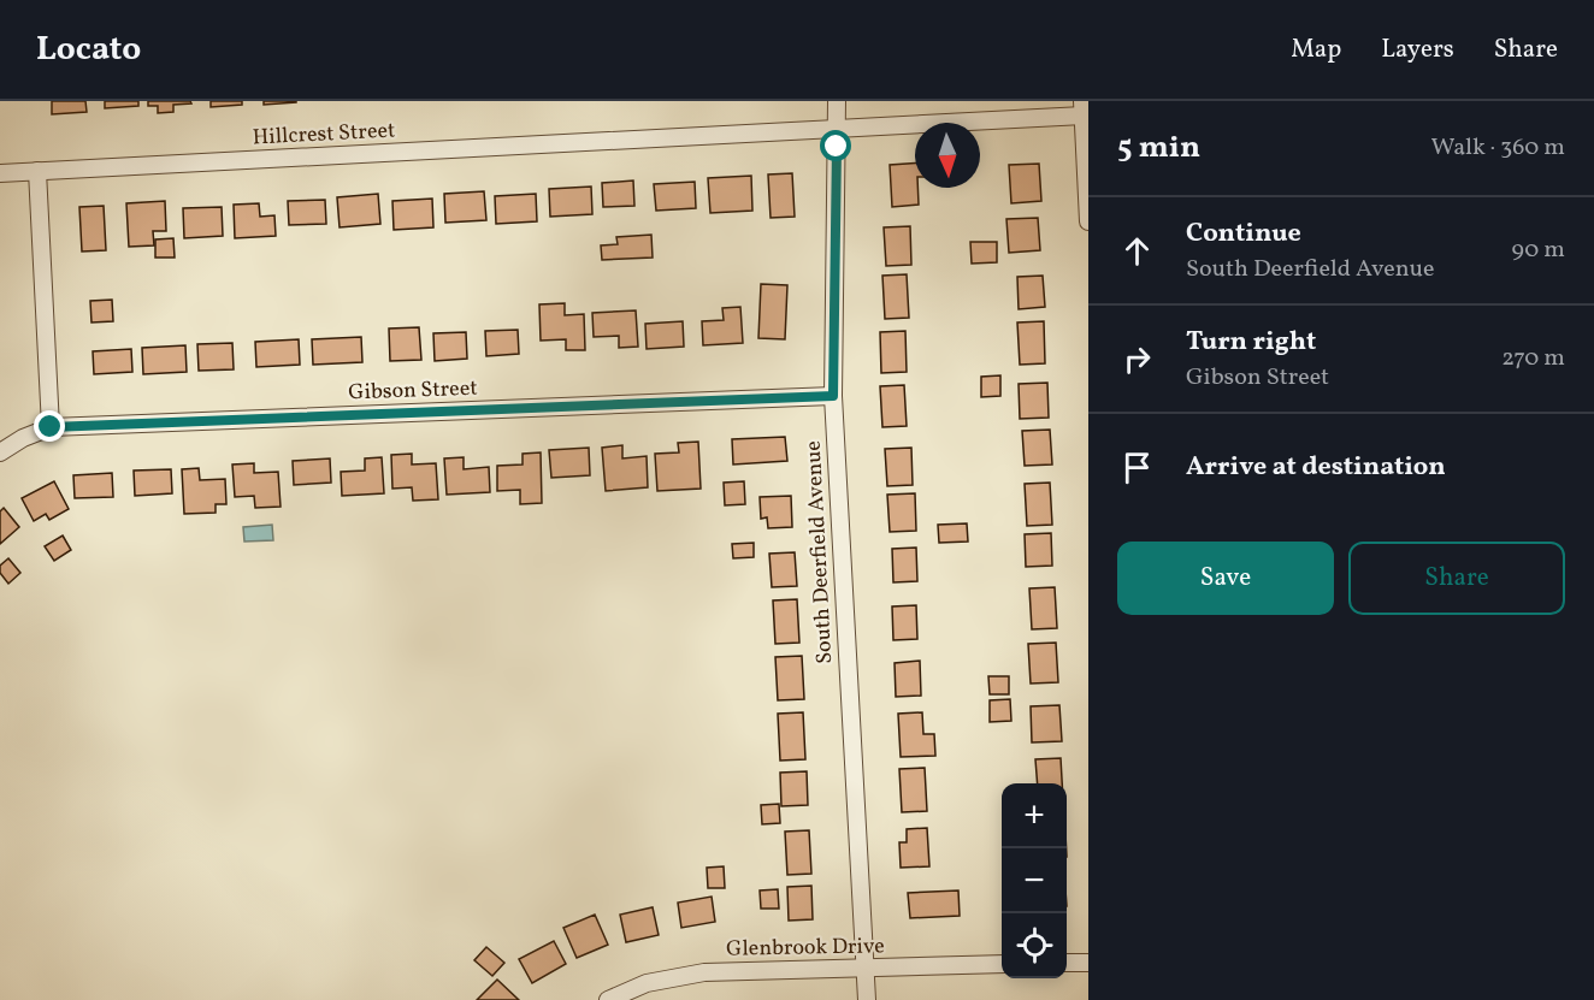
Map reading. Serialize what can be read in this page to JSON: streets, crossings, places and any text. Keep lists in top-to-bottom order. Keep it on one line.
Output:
{"streets":{"street":["Hillcrest Street","Gibson Street","South Deerfield Avenue","Glenbrook Drive"]},"crossings":[["Hillcrest Street","South Deerfield Avenue"],["Gibson Street","South Deerfield Avenue"],["South Deerfield Avenue","Glenbrook Drive"]],"north":"bottom","page":{"header":"Locato","nav":["Map","Layers","Share"],"heading":["5 min","Walk · 360 m"],"list":[["Continue","South Deerfield Avenue","90 m"],["Turn right","Gibson Street","270 m"],"Arrive at destination"],"buttons":["Save","Share"],"map_buttons":["+","−"]}}
